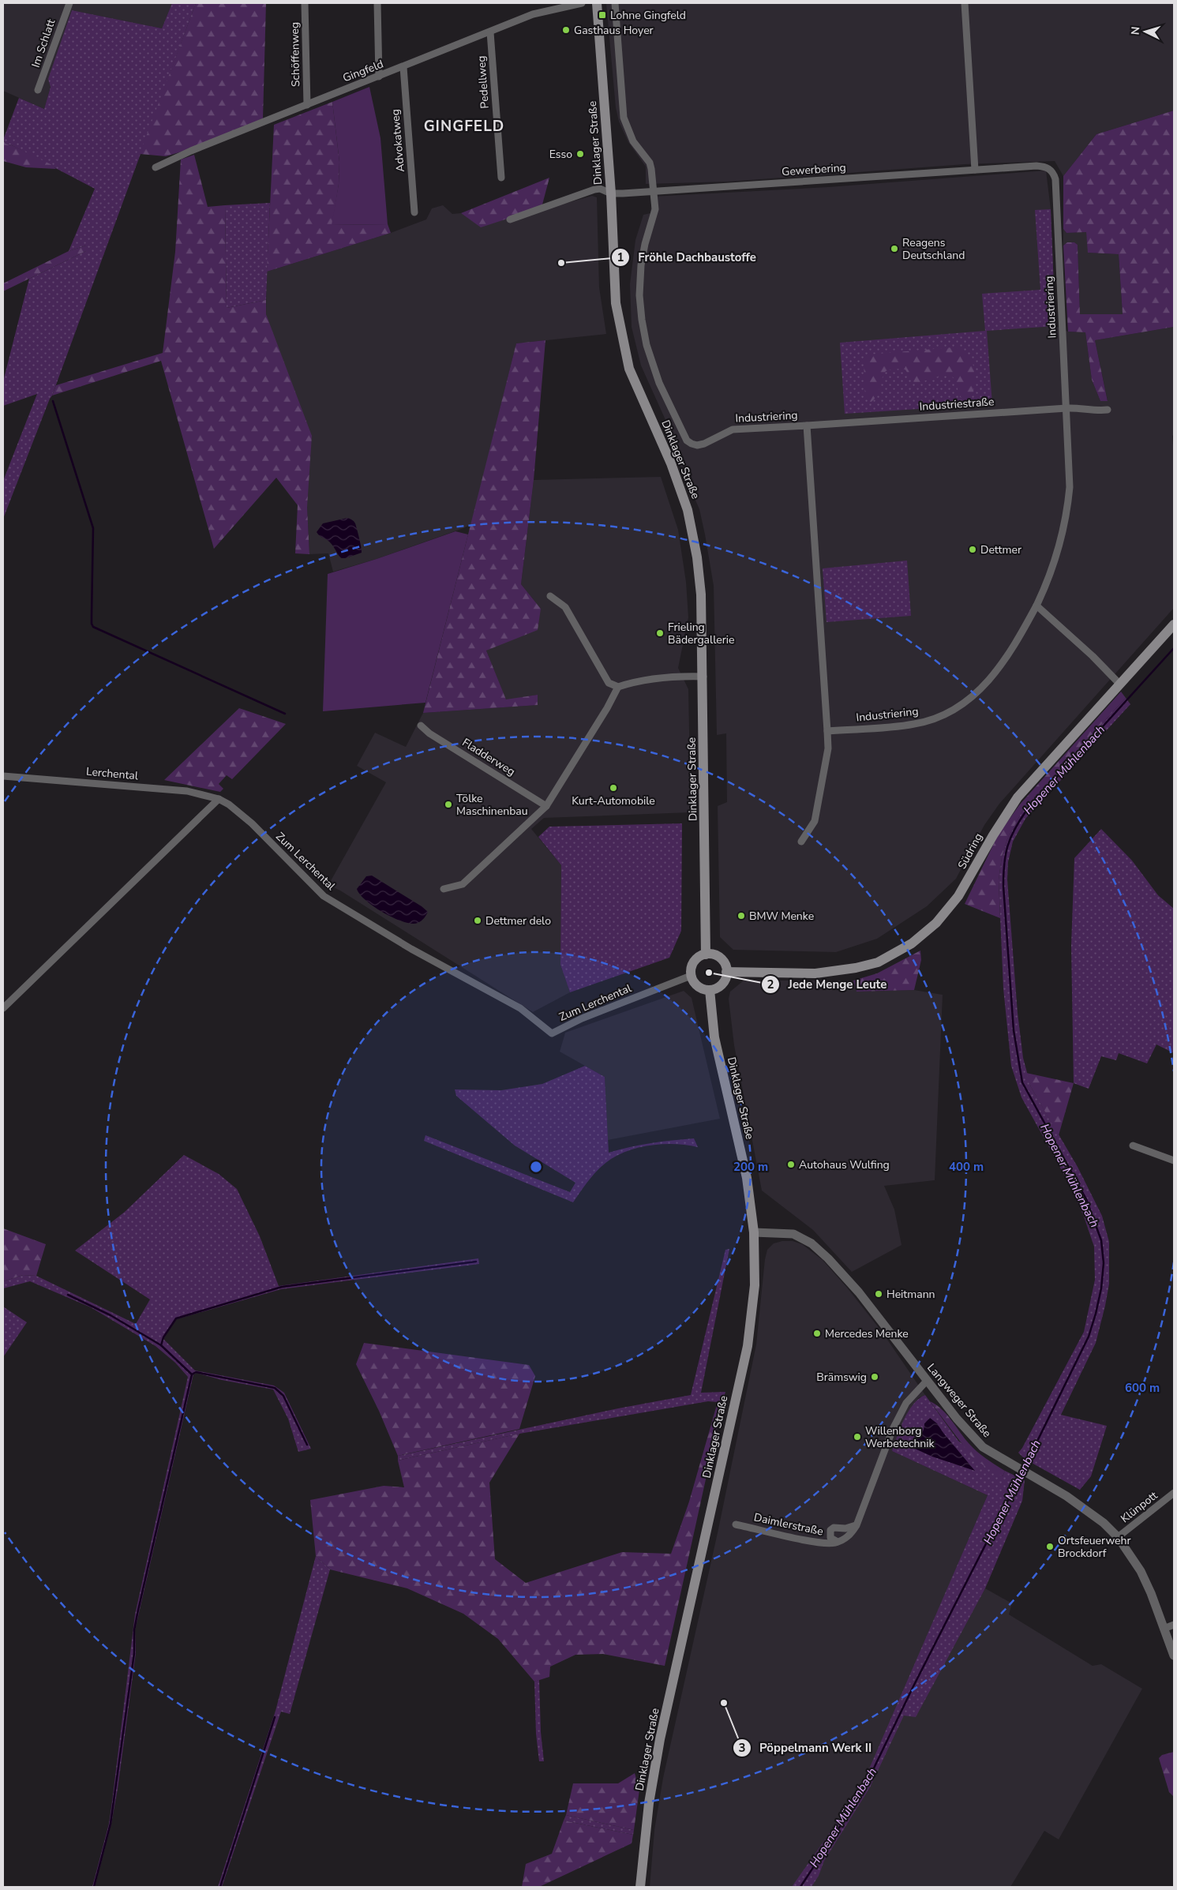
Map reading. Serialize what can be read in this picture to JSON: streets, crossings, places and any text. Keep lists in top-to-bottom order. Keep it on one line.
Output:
{"streets":{"main road":["Dinklager Straße","Südring"],"street":["Im Schlatt","Schöffenweg","Gingfeld","Pedellweg","Advokatweg","Gewerbering","Industriering","Industriestraße","Fladderweg","Lerchental","Zum Lerchental","Langweger Straße","Klünpott","Daimlerstraße"]},"crossings":[["Schöffenweg","Gingfeld"],["Gingfeld","Pedellweg"],["Gingfeld","Advokatweg"],["Dinklager Straße","Gewerbering"],["Dinklager Straße","Südring"],["Dinklager Straße","Zum Lerchental"],["Dinklager Straße","Langweger Straße"],["Gewerbering","Industriering"],["Industriering","Industriestraße"],["Lerchental","Zum Lerchental"],["Südring","Zum Lerchental"],["Langweger Straße","Klünpott"]],"districts":["GINGFELD"],"water":["Hopener Mühlenbach"],"places":{"transit":["Lohne Gingfeld"],"other":["Gasthaus Hoyer","Esso","Reagens Deutschland","Fröhle Dachbaustoffe","Dettmer","Frieling Bädergallerie","Kurt-Automobile","Tölke Maschinenbau","BMW Menke","Dettmer delo","Jede Menge Leute","Autohaus Wulfing","Heitmann","Mercedes Menke","Brämswig","Willenborg Werbetechnik","Ortsfeuerwehr Brockdorf","Pöppelmann Werk II"]},"north":"left","rings":["200 m","400 m","600 m"]}
